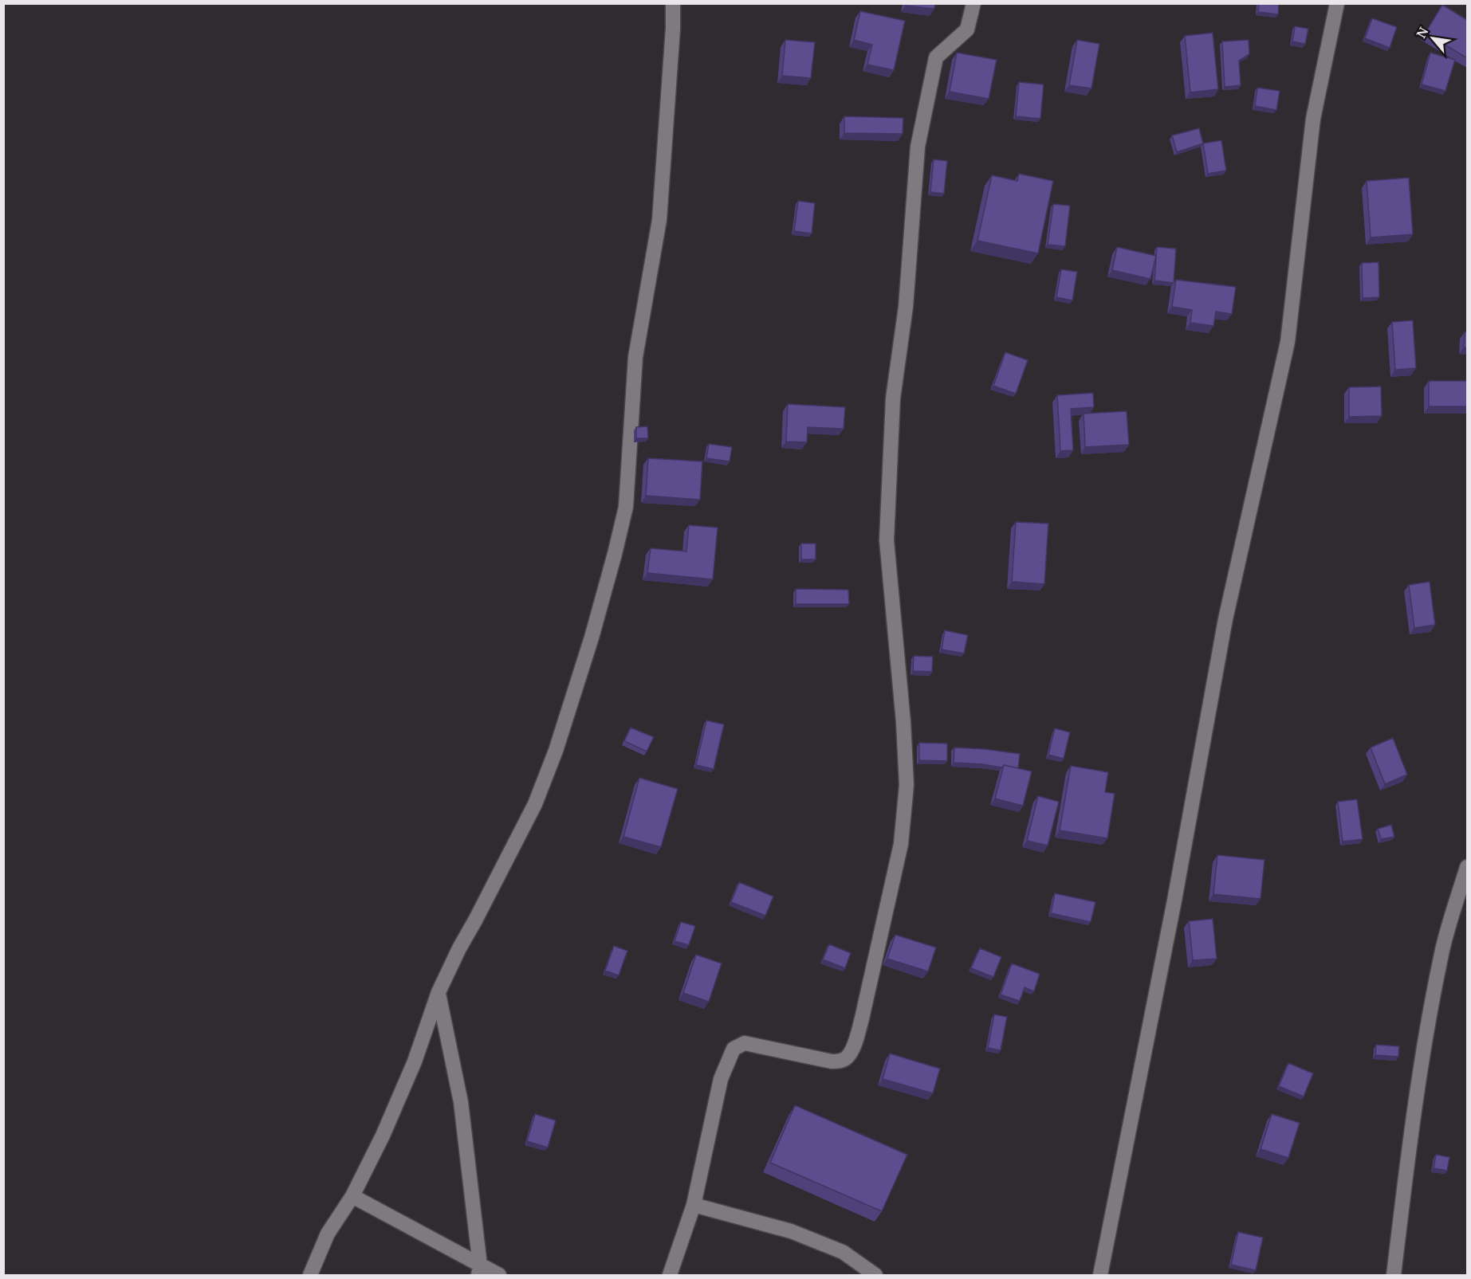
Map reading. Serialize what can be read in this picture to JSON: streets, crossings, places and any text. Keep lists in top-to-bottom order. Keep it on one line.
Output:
{"north":"top left"}
